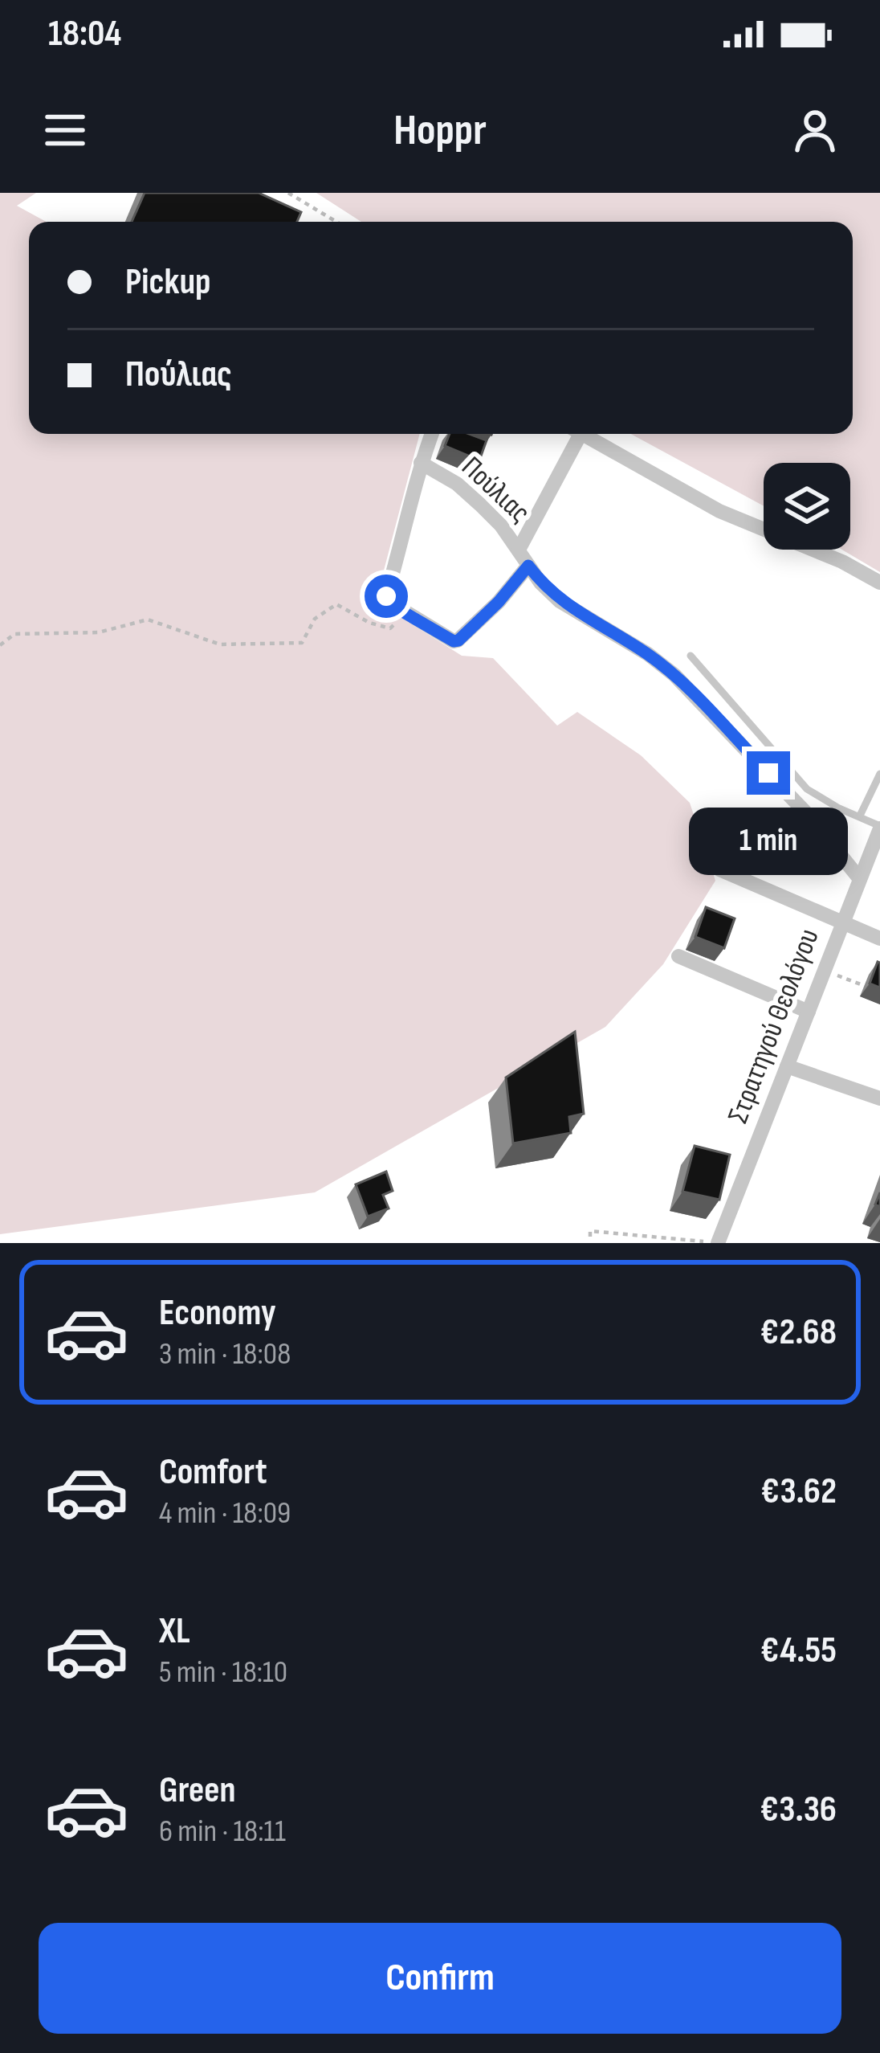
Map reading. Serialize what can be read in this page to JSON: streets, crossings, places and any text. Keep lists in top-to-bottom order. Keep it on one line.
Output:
{"streets":{"street":["Πούλιας","Στρατηγού Θεολόγου"]},"crossings":[["Πούλιας","Στρατηγού Θεολόγου"]],"page":{"status":"18:04","header":"Hoppr","banner":["Pickup","Πούλιας"],"bubble":"1 min","list":[{"name":"Economy","note":"3 min · 18:08","value":"€2.68"},{"name":"Comfort","note":"4 min · 18:09","value":"€3.62"},{"name":"XL","note":"5 min · 18:10","value":"€4.55"},{"name":"Green","note":"6 min · 18:11","value":"€3.36"}],"buttons":"Confirm"}}
